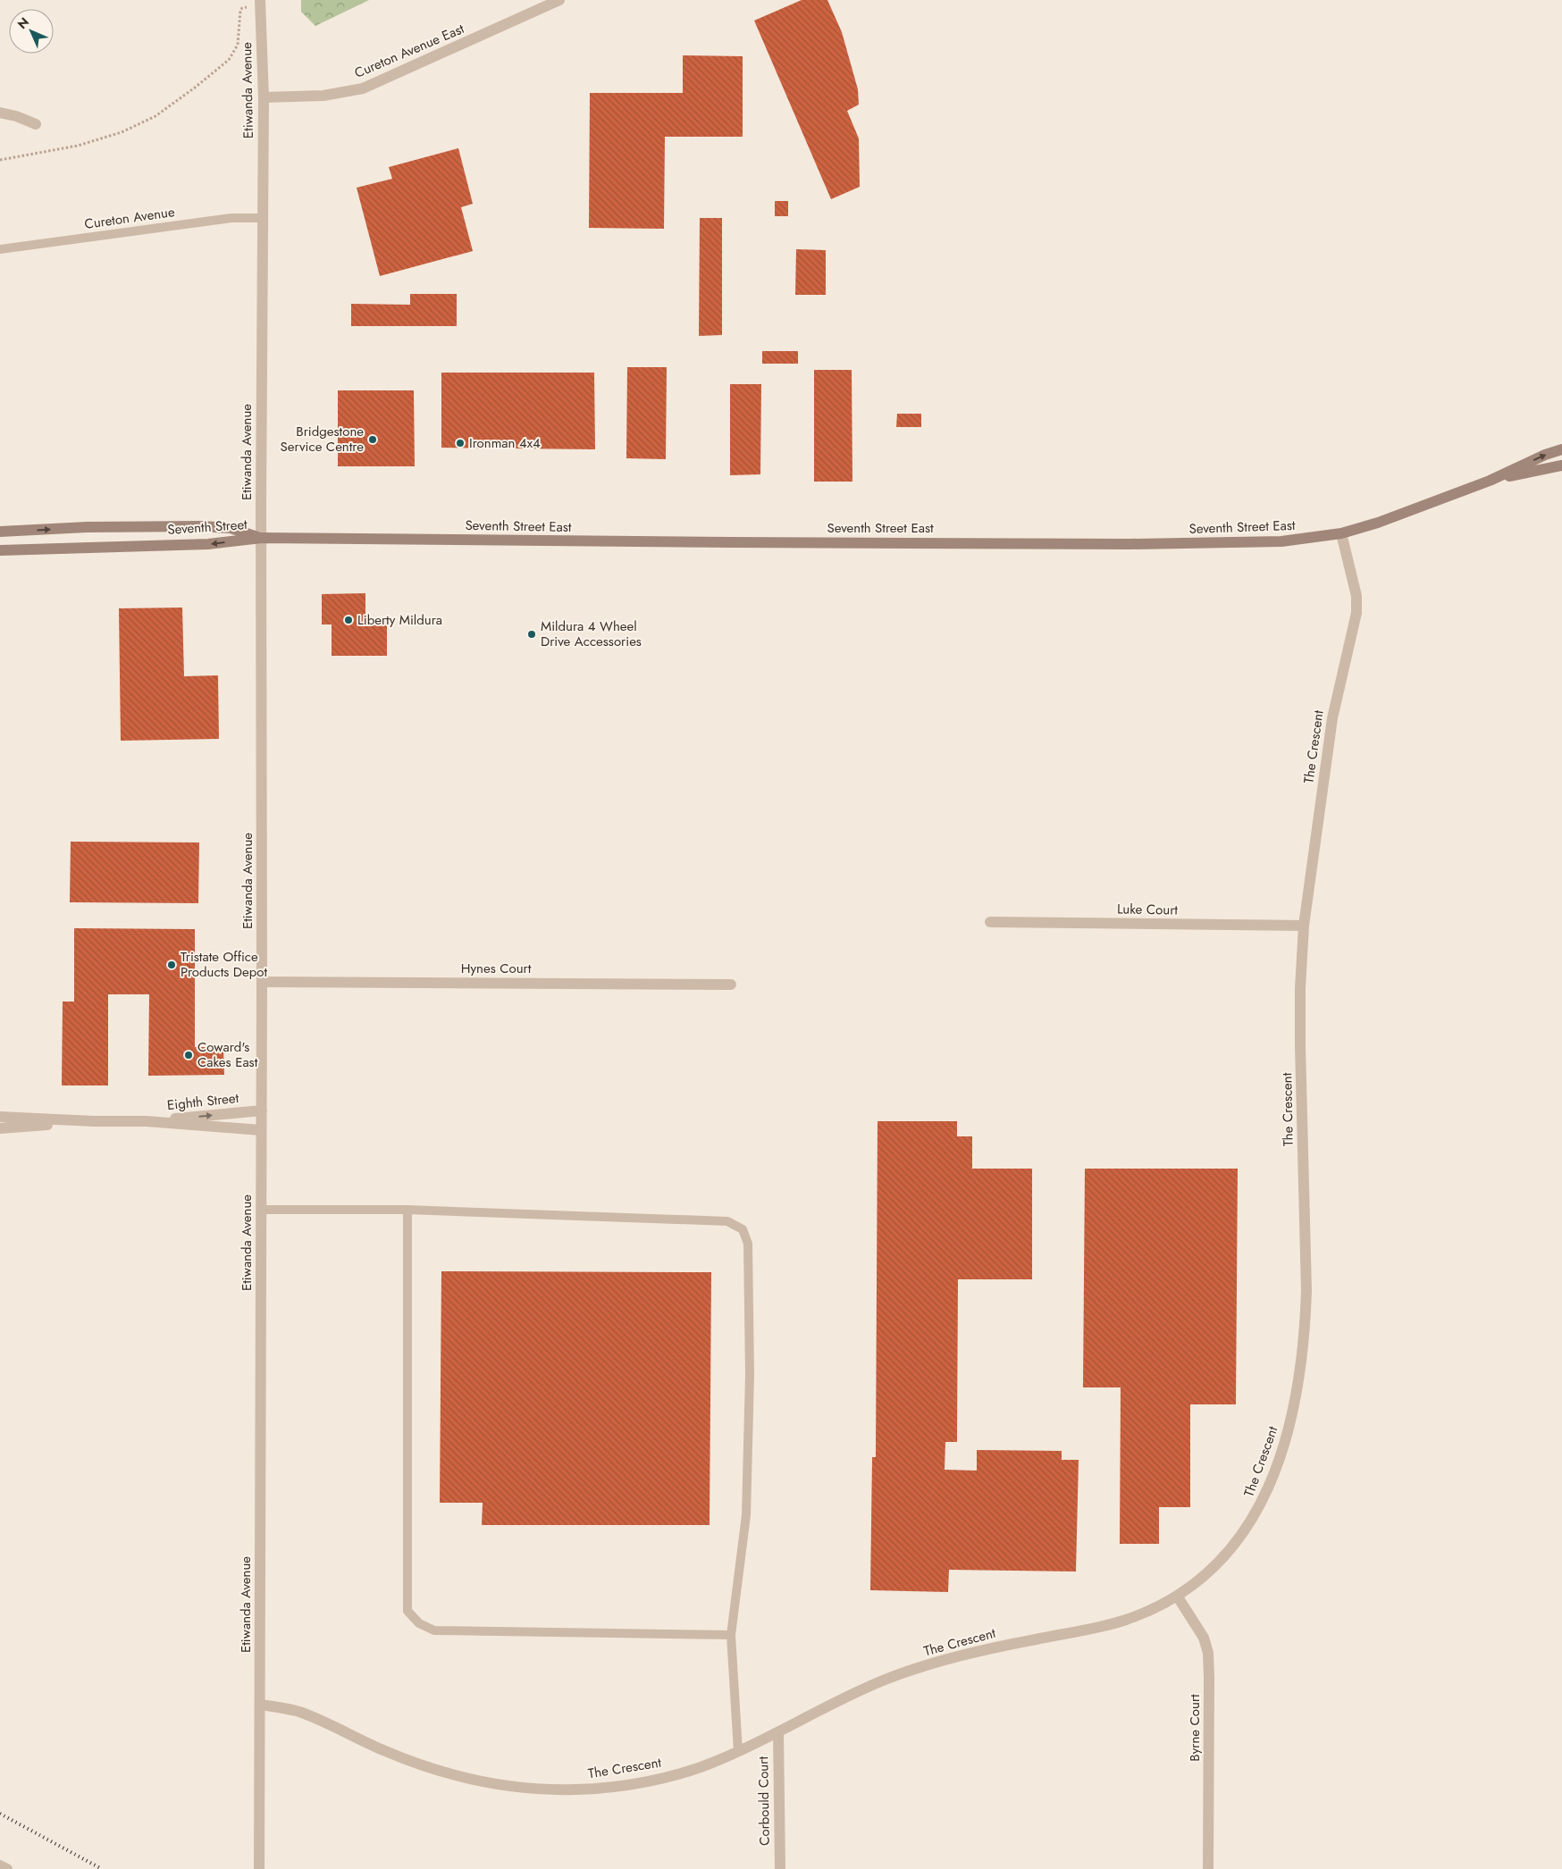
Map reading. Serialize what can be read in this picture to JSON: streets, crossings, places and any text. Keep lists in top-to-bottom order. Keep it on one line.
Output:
{"streets":{"main road":["Seventh Street East","Seventh Street"],"street":["Cureton Avenue East","Etiwanda Avenue","The Crescent","Luke Court","Hynes Court","Eighth Street","Byrne Court","Corbould Court"],"lane":["Cureton Avenue"]},"crossings":[["Cureton Avenue East","Etiwanda Avenue"],["Etiwanda Avenue","Cureton Avenue"],["Etiwanda Avenue","Seventh Street East"],["Etiwanda Avenue","Seventh Street"],["Etiwanda Avenue","The Crescent"],["Etiwanda Avenue","Hynes Court"],["Etiwanda Avenue","Eighth Street"],["Seventh Street East","Seventh Street"],["Seventh Street East","The Crescent"],["The Crescent","Luke Court"],["The Crescent","Byrne Court"],["The Crescent","Corbould Court"]],"places":["Bridgestone Service Centre","Ironman 4x4","Liberty Mildura","Mildura 4 Wheel Drive Accessories","Tristate Office Products Depot","Coward's Cakes East"],"north":"top left"}
